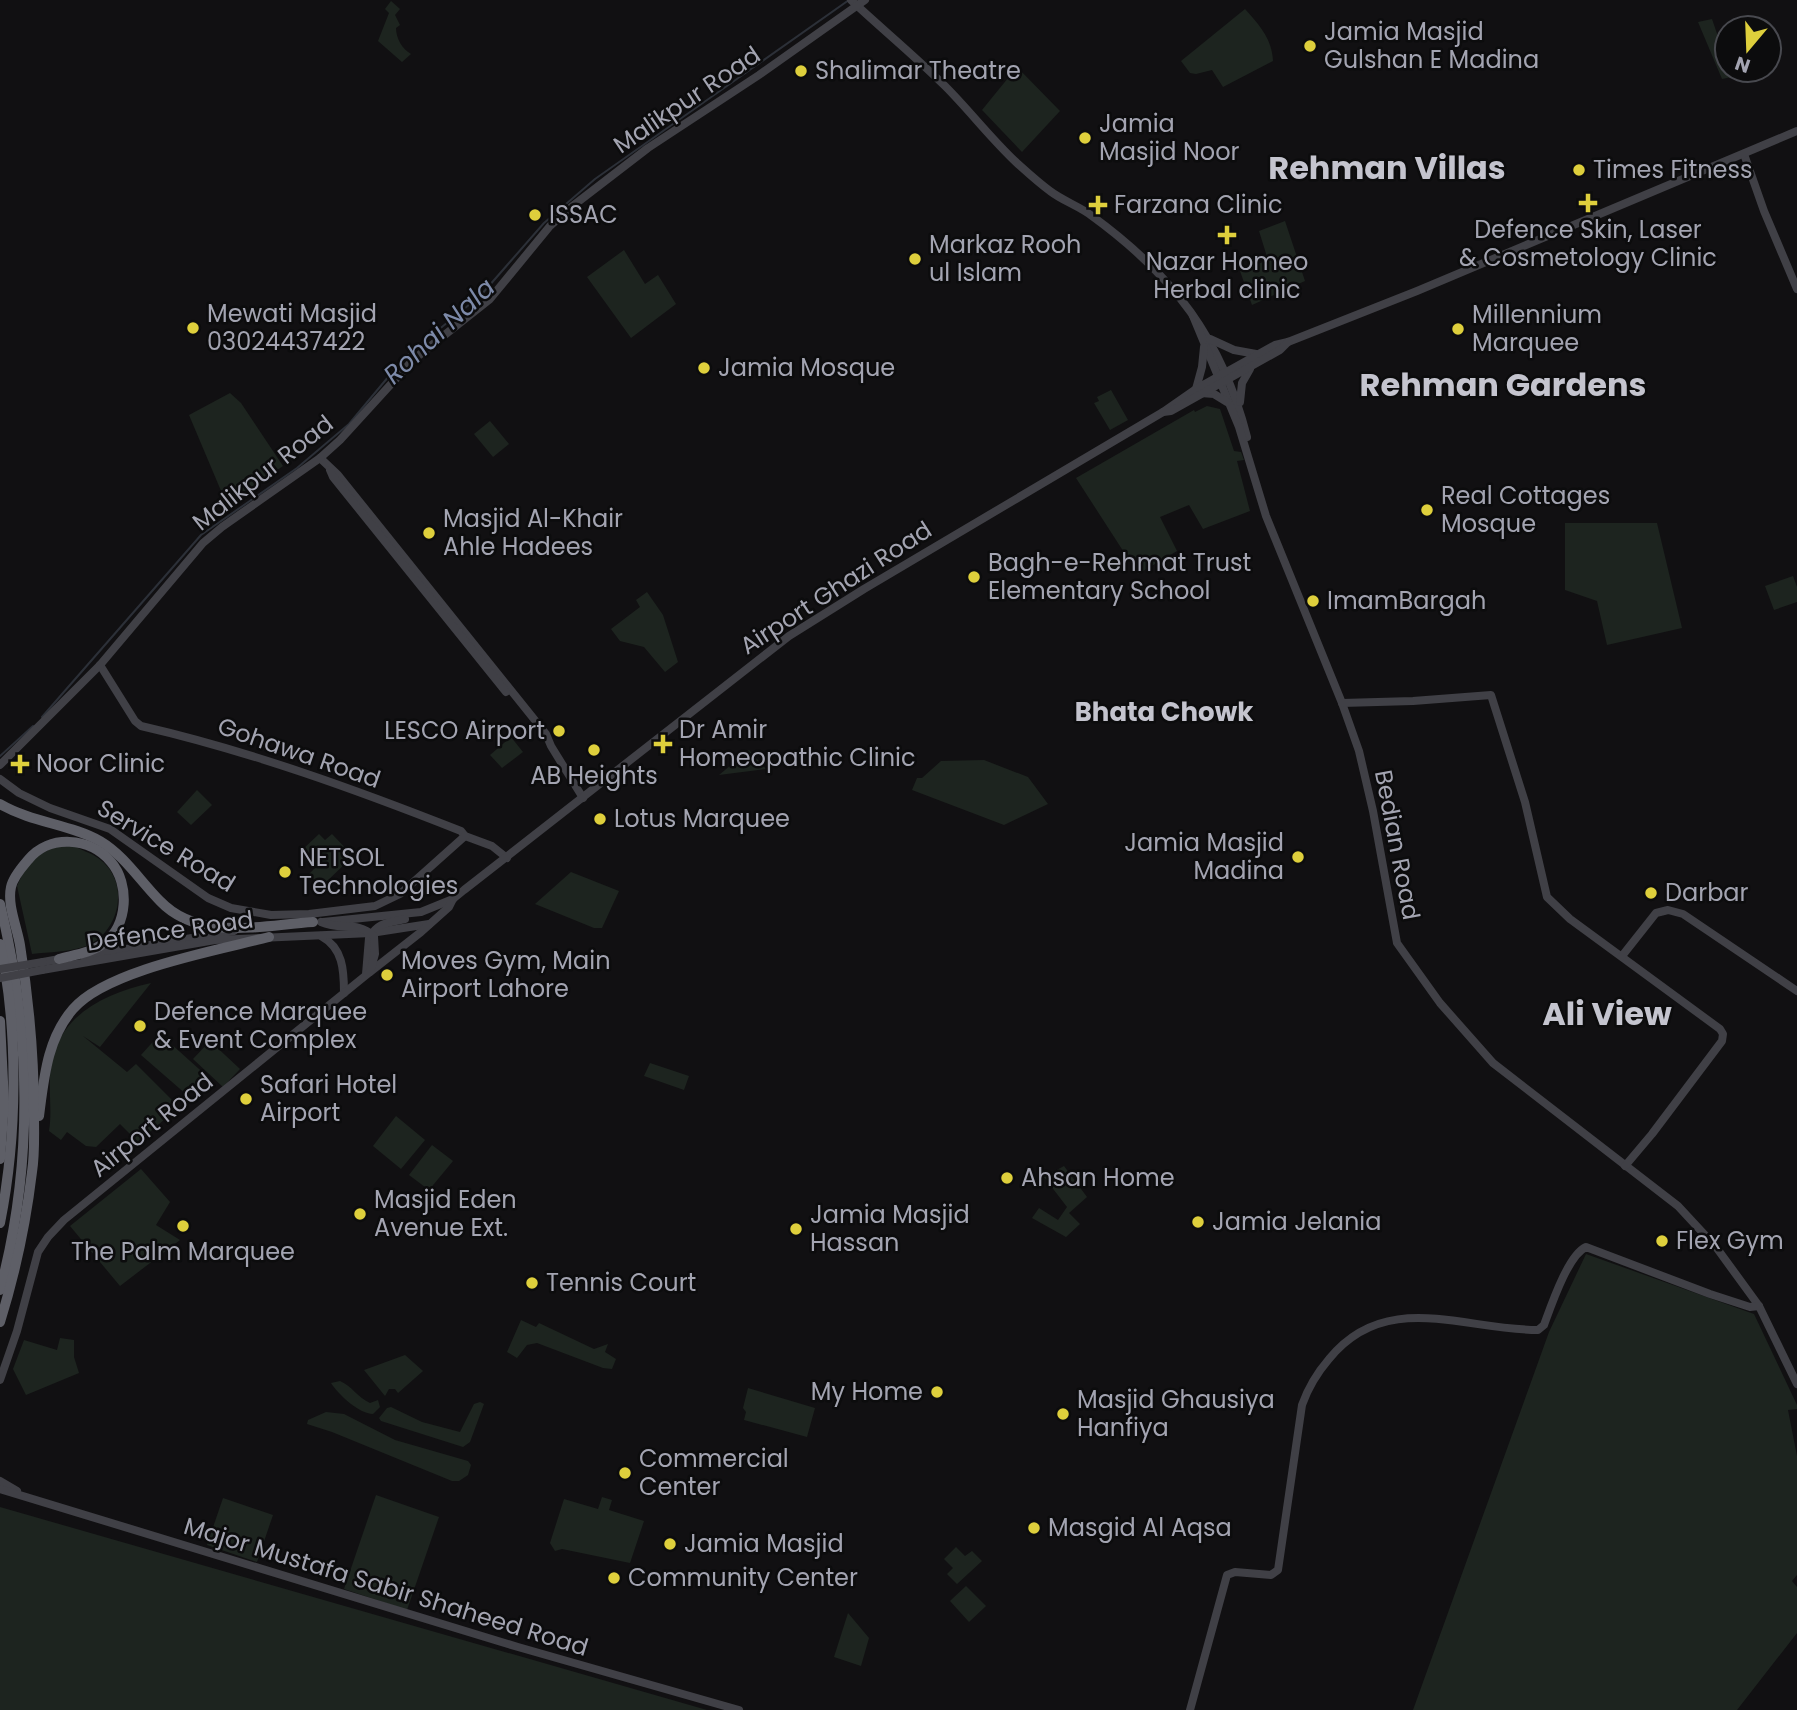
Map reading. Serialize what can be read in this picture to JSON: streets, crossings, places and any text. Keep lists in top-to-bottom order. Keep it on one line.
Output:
{"streets":{"street":["Malikpur Road","Airport Ghazi Road","Gohawa Road","Bedian Road","Service Road","Defence Road","Airport Road","Major Mustafa Sabir Shaheed Road"]},"crossings":[["Malikpur Road","Gohawa Road"],["Malikpur Road","Bedian Road"],["Airport Ghazi Road","Gohawa Road"],["Airport Ghazi Road","Bedian Road"],["Airport Ghazi Road","Defence Road"],["Airport Ghazi Road","Airport Road"],["Gohawa Road","Service Road"]],"districts":["Rehman Villas","Rehman Gardens","Bhata Chowk","Ali View"],"water":["Rohai Nala"],"places":{"other":["Jamia Masjid Gulshan E Madina","Shalimar Theatre","Jamia Masjid Noor","Times Fitness","ISSAC","Markaz Rooh ul Islam","Mewati Masjid 03024437422","Millennium Marquee","Jamia Mosque","Real Cottages Mosque","Masjid Al-Khair Ahle Hadees","Bagh-e-Rehmat Trust Elementary School","ImamBargah","LESCO Airport","AB Heights","Lotus Marquee","Jamia Masjid Madina","NETSOL Technologies","Darbar","Moves Gym, Main Airport Lahore","Defence Marquee & Event Complex","Safari Hotel Airport","Ahsan Home","Masjid Eden Avenue Ext.","Jamia Jelania","The Palm Marquee","Jamia Masjid Hassan","Flex Gym","Tennis Court","My Home","Masjid Ghausiya Hanfiya","Commercial Center","Masgid Al Aqsa","Jamia Masjid","Community Center"],"health":["Defence Skin, Laser & Cosmetology Clinic","Farzana Clinic","Nazar Homeo Herbal clinic","Dr Amir Homeopathic Clinic","Noor Clinic"]},"north":"bottom"}
